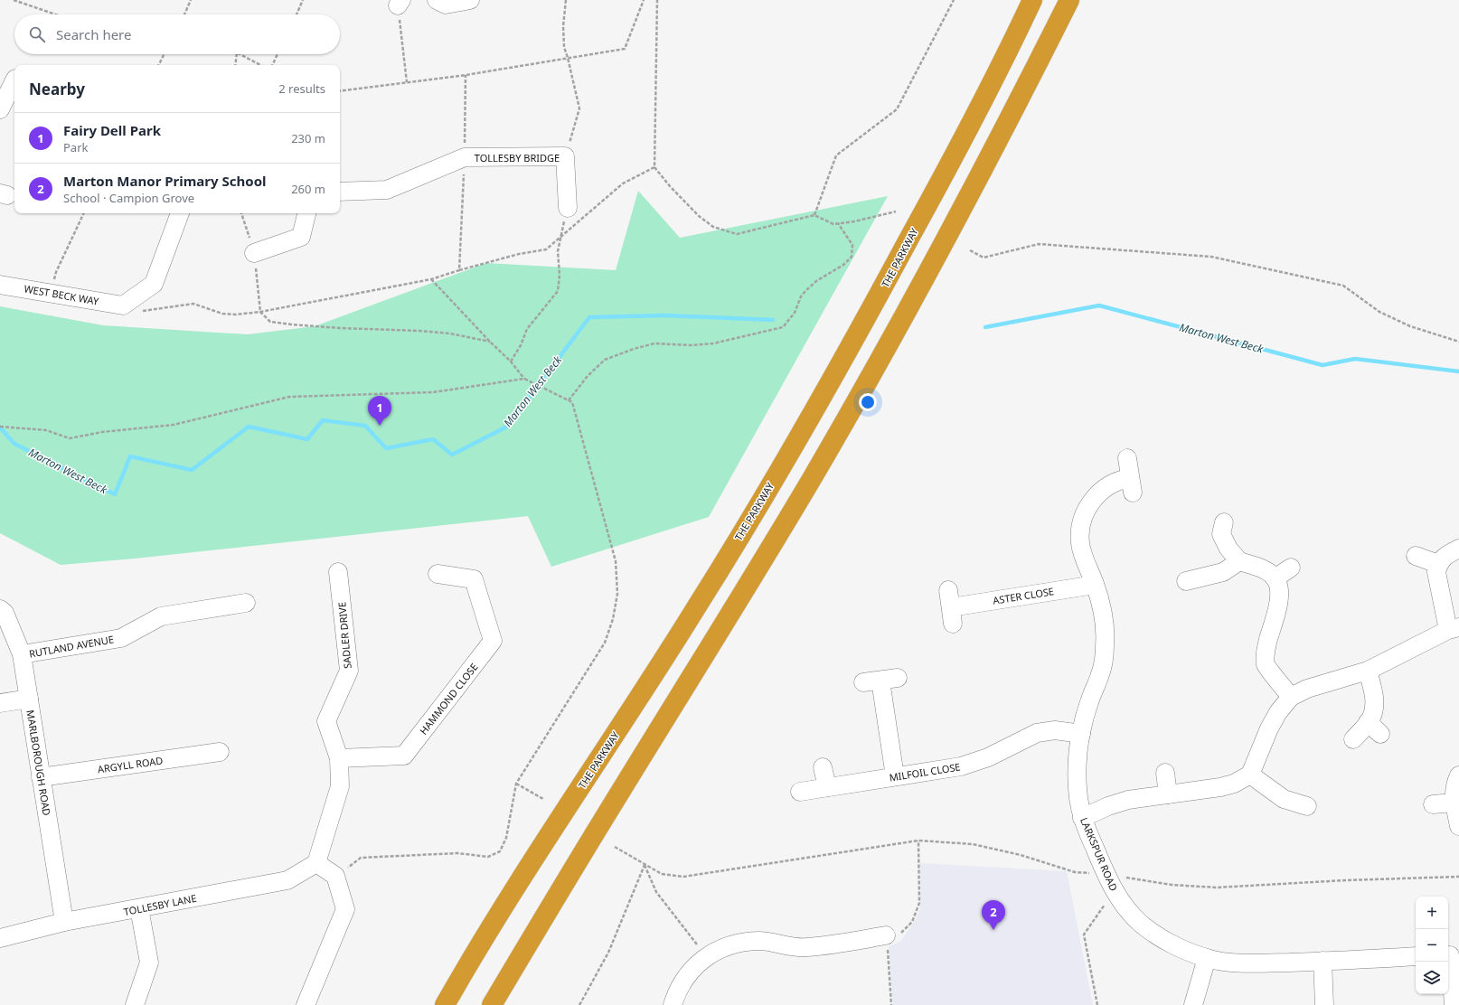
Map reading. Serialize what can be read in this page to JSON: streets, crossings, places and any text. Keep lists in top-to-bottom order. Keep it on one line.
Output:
{"streets":{"highway":["THE PARKWAY"],"street":["TOLLESBY BRIDGE","WEST BECK WAY","ASTER CLOSE","SADLER DRIVE","RUTLAND AVENUE","HAMMOND CLOSE","MARLBOROUGH ROAD","ARGYLL ROAD","MILFOIL CLOSE","LARKSPUR ROAD","TOLLESBY LANE"]},"crossings":[["ASTER CLOSE","LARKSPUR ROAD"],["SADLER DRIVE","HAMMOND CLOSE"],["SADLER DRIVE","TOLLESBY LANE"],["RUTLAND AVENUE","MARLBOROUGH ROAD"],["MARLBOROUGH ROAD","ARGYLL ROAD"],["MARLBOROUGH ROAD","TOLLESBY LANE"],["MILFOIL CLOSE","LARKSPUR ROAD"]],"water":["Marton West Beck"],"page":{"search":"Search here","heading":["Nearby","2 results"],"list":[{"mark":"1","name":"Fairy Dell Park","note":"Park","value":"230 m"},{"mark":"2","name":"Marton Manor Primary School","note":"School · Campion Grove","value":"260 m"}],"pins":["1","2"],"map_buttons":["+","−"]}}
